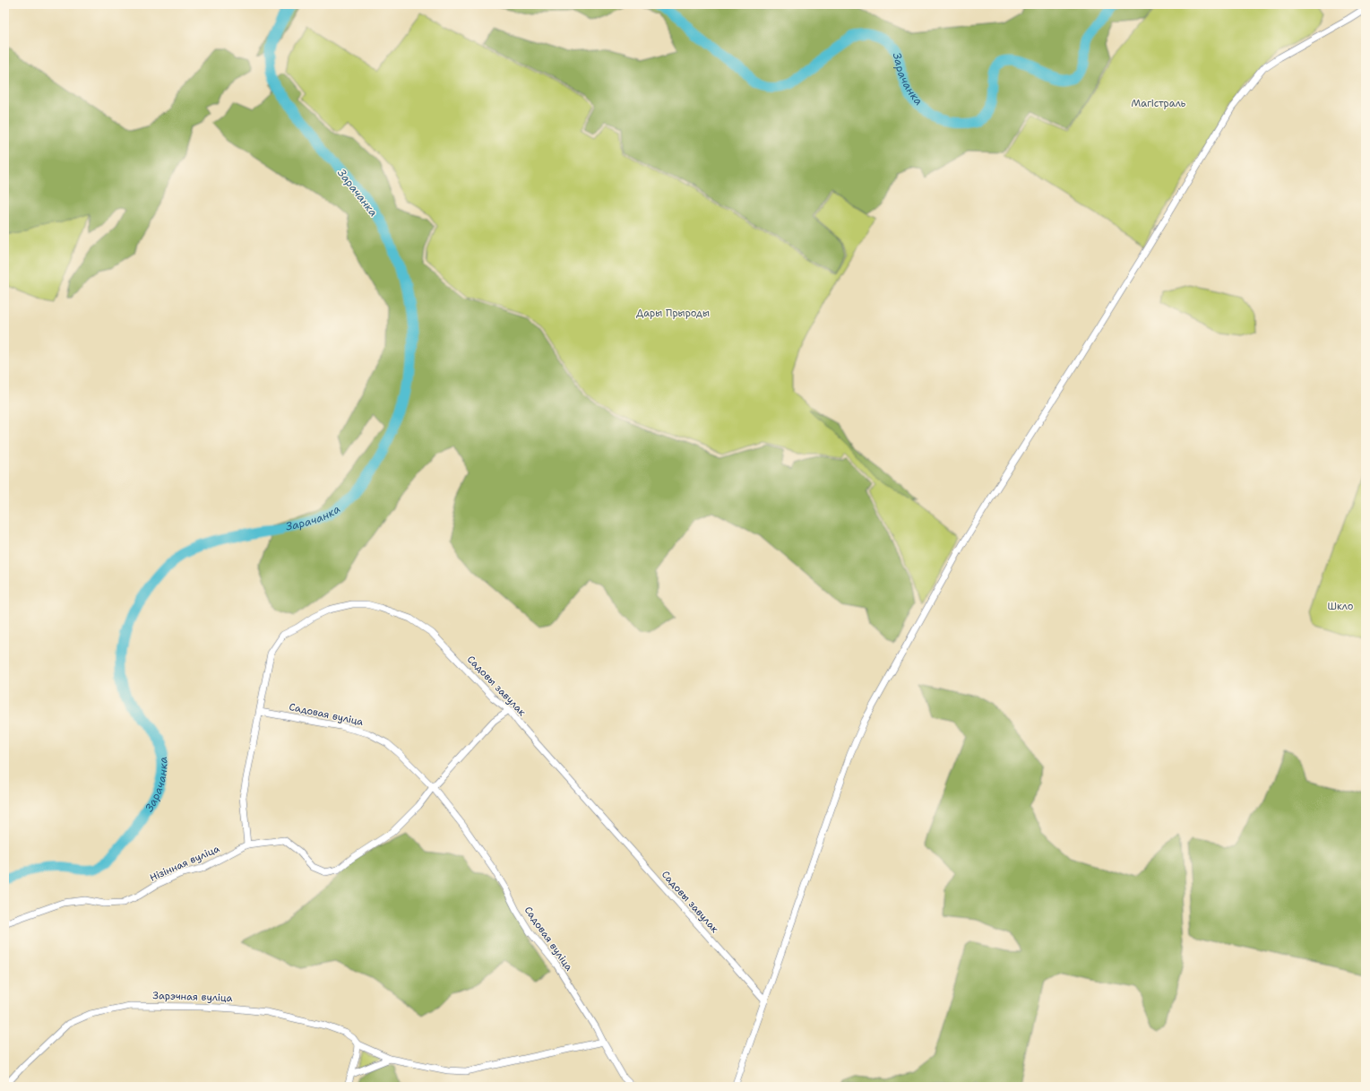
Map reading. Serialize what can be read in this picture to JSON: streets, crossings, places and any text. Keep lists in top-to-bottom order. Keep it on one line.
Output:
{"streets":{"street":["Садовы завулак","Садовая вуліца","Нізінная вуліца","Зарэчная вуліца"]},"crossings":[["Садовы завулак","Садовая вуліца"],["Садовы завулак","Нізінная вуліца"],["Садовая вуліца","Зарэчная вуліца"]],"water":["Зарачанка"],"parks":["Магістраль","Дары Прыроды","Шкло"]}
